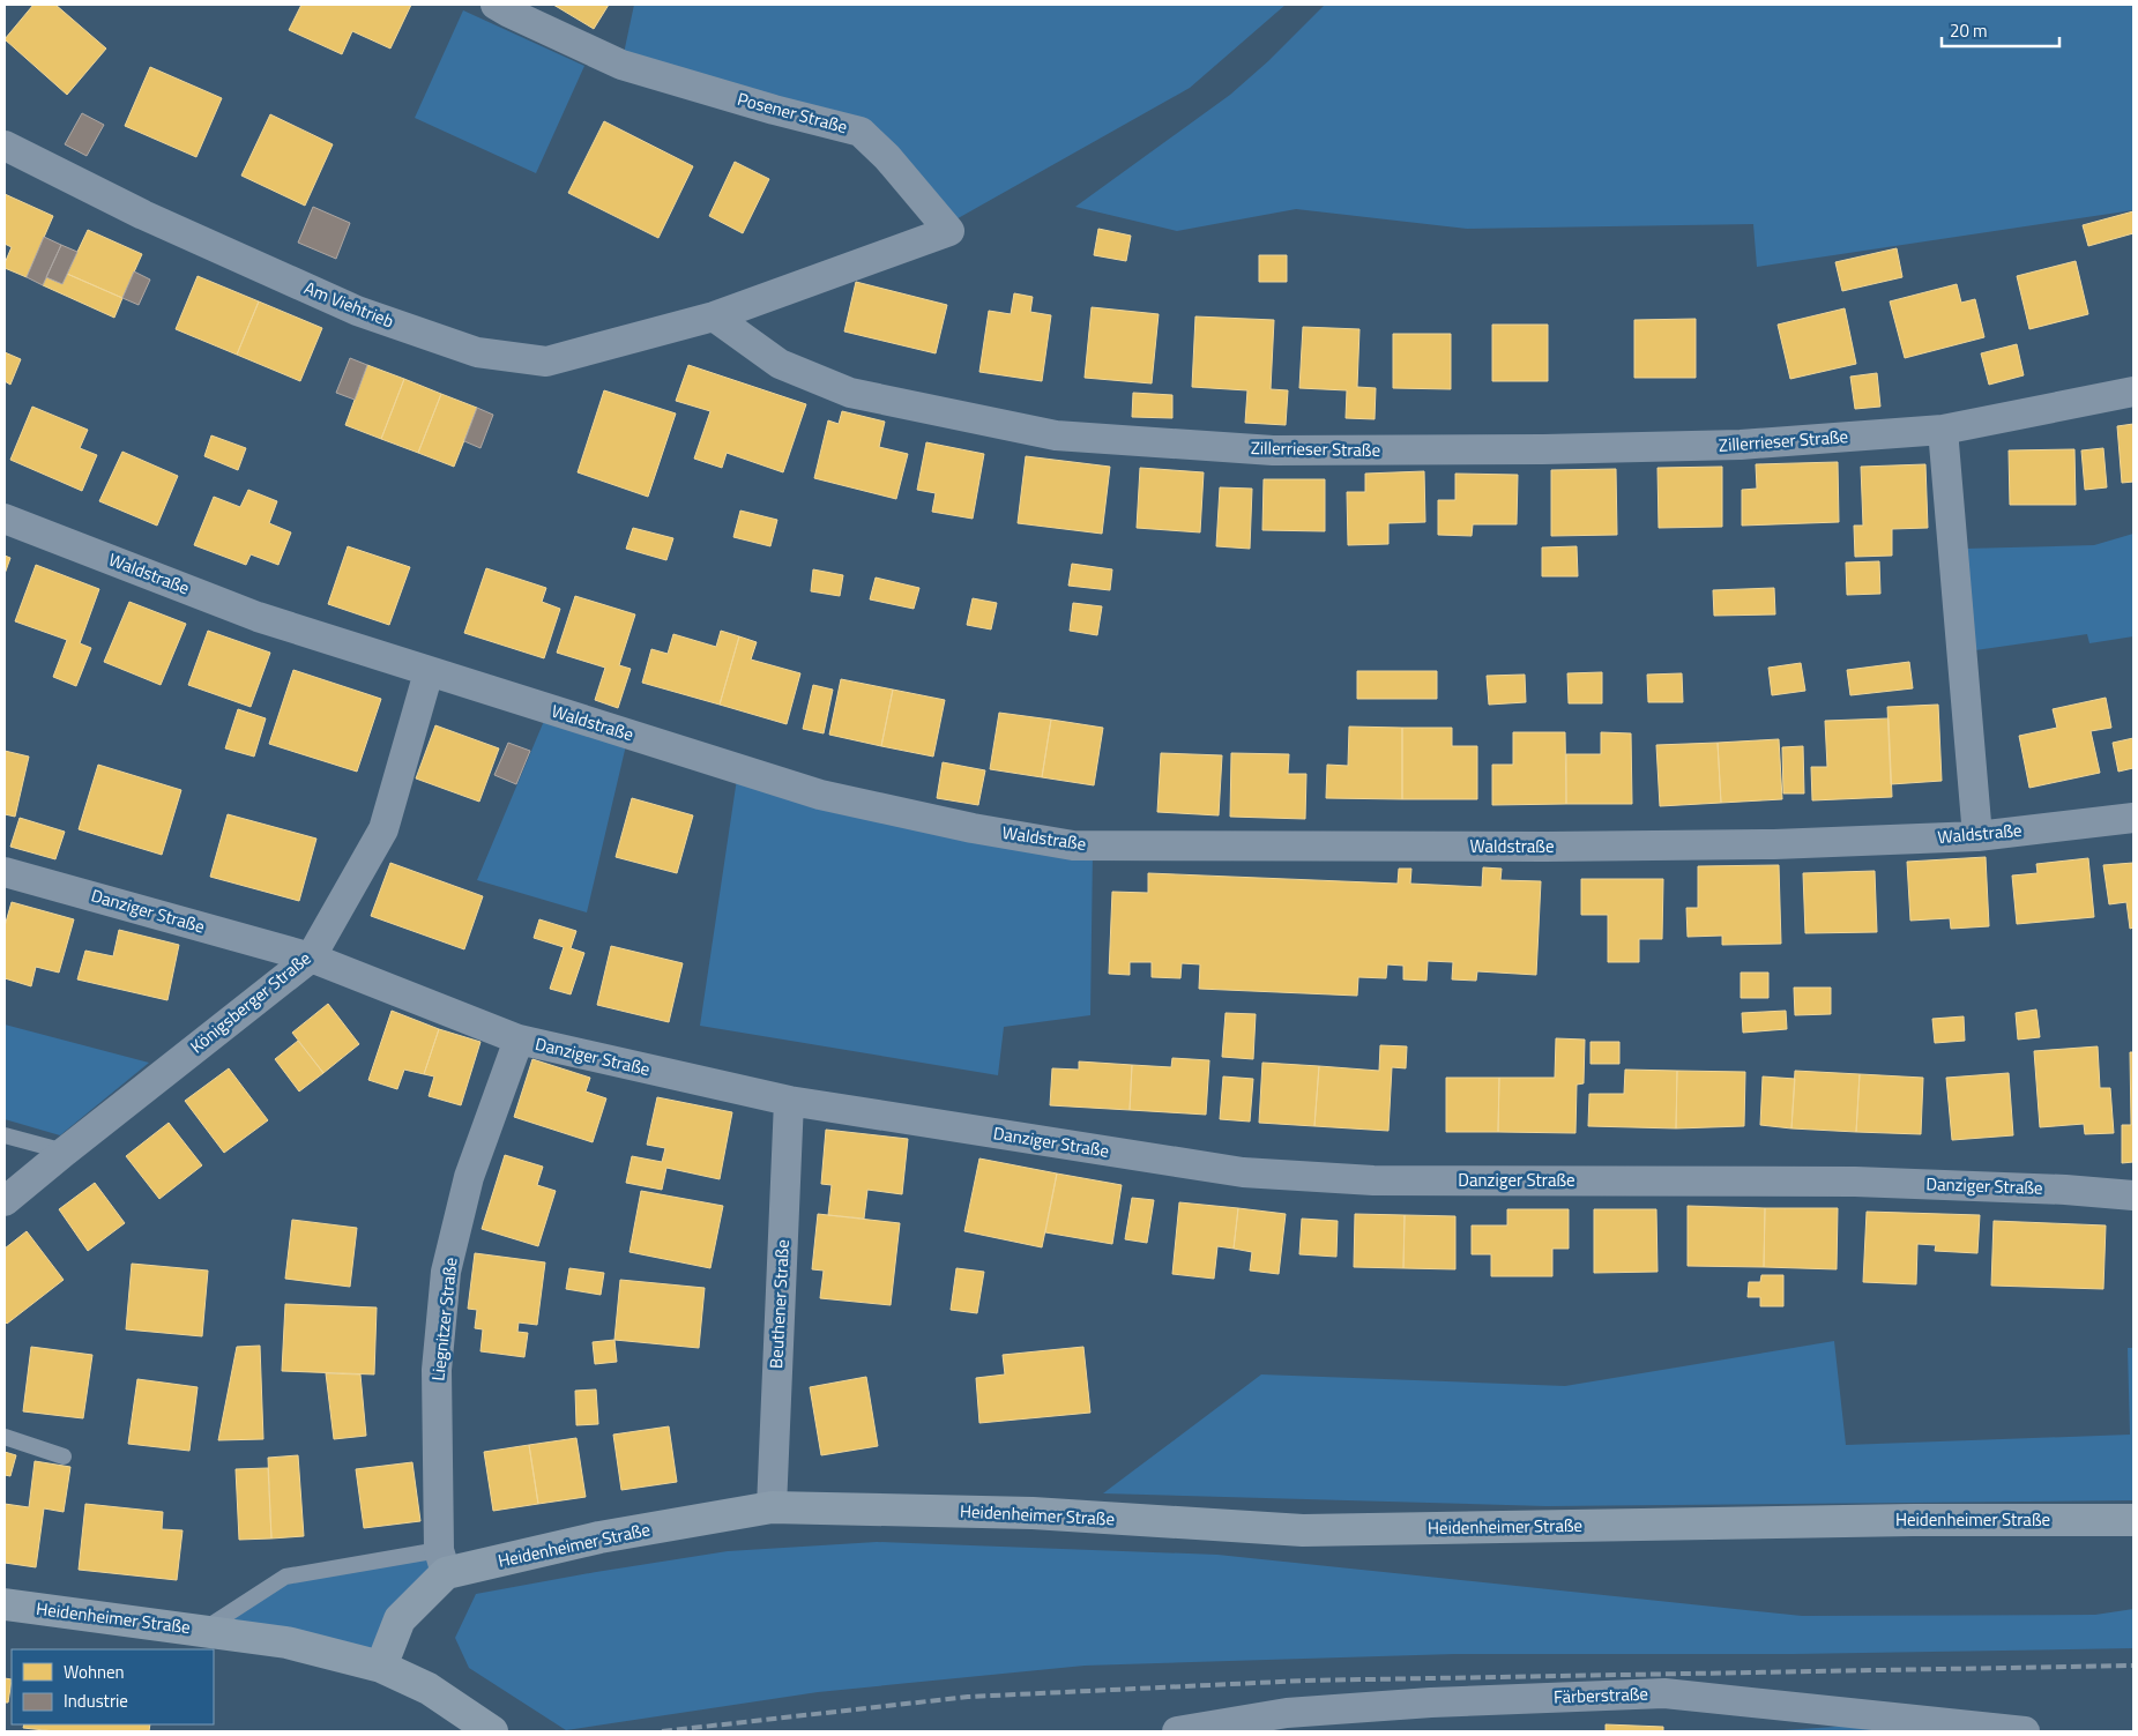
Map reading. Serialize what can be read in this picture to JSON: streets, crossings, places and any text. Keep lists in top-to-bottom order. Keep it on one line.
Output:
{"streets":{"street":["Posener Straße","Am Viehtrieb","Zillerrieser Straße","Waldstraße","Danziger Straße","Königsberger Straße","Beuthener Straße","Liegnitzer Straße","Heidenheimer Straße","Färberstraße"]},"crossings":[["Posener Straße","Am Viehtrieb"],["Posener Straße","Zillerrieser Straße"],["Am Viehtrieb","Zillerrieser Straße"],["Waldstraße","Königsberger Straße"],["Danziger Straße","Königsberger Straße"],["Danziger Straße","Beuthener Straße"],["Danziger Straße","Liegnitzer Straße"],["Beuthener Straße","Heidenheimer Straße"],["Liegnitzer Straße","Heidenheimer Straße"]],"legend":["Wohnen","Industrie"],"scale_bar":"20 m"}
